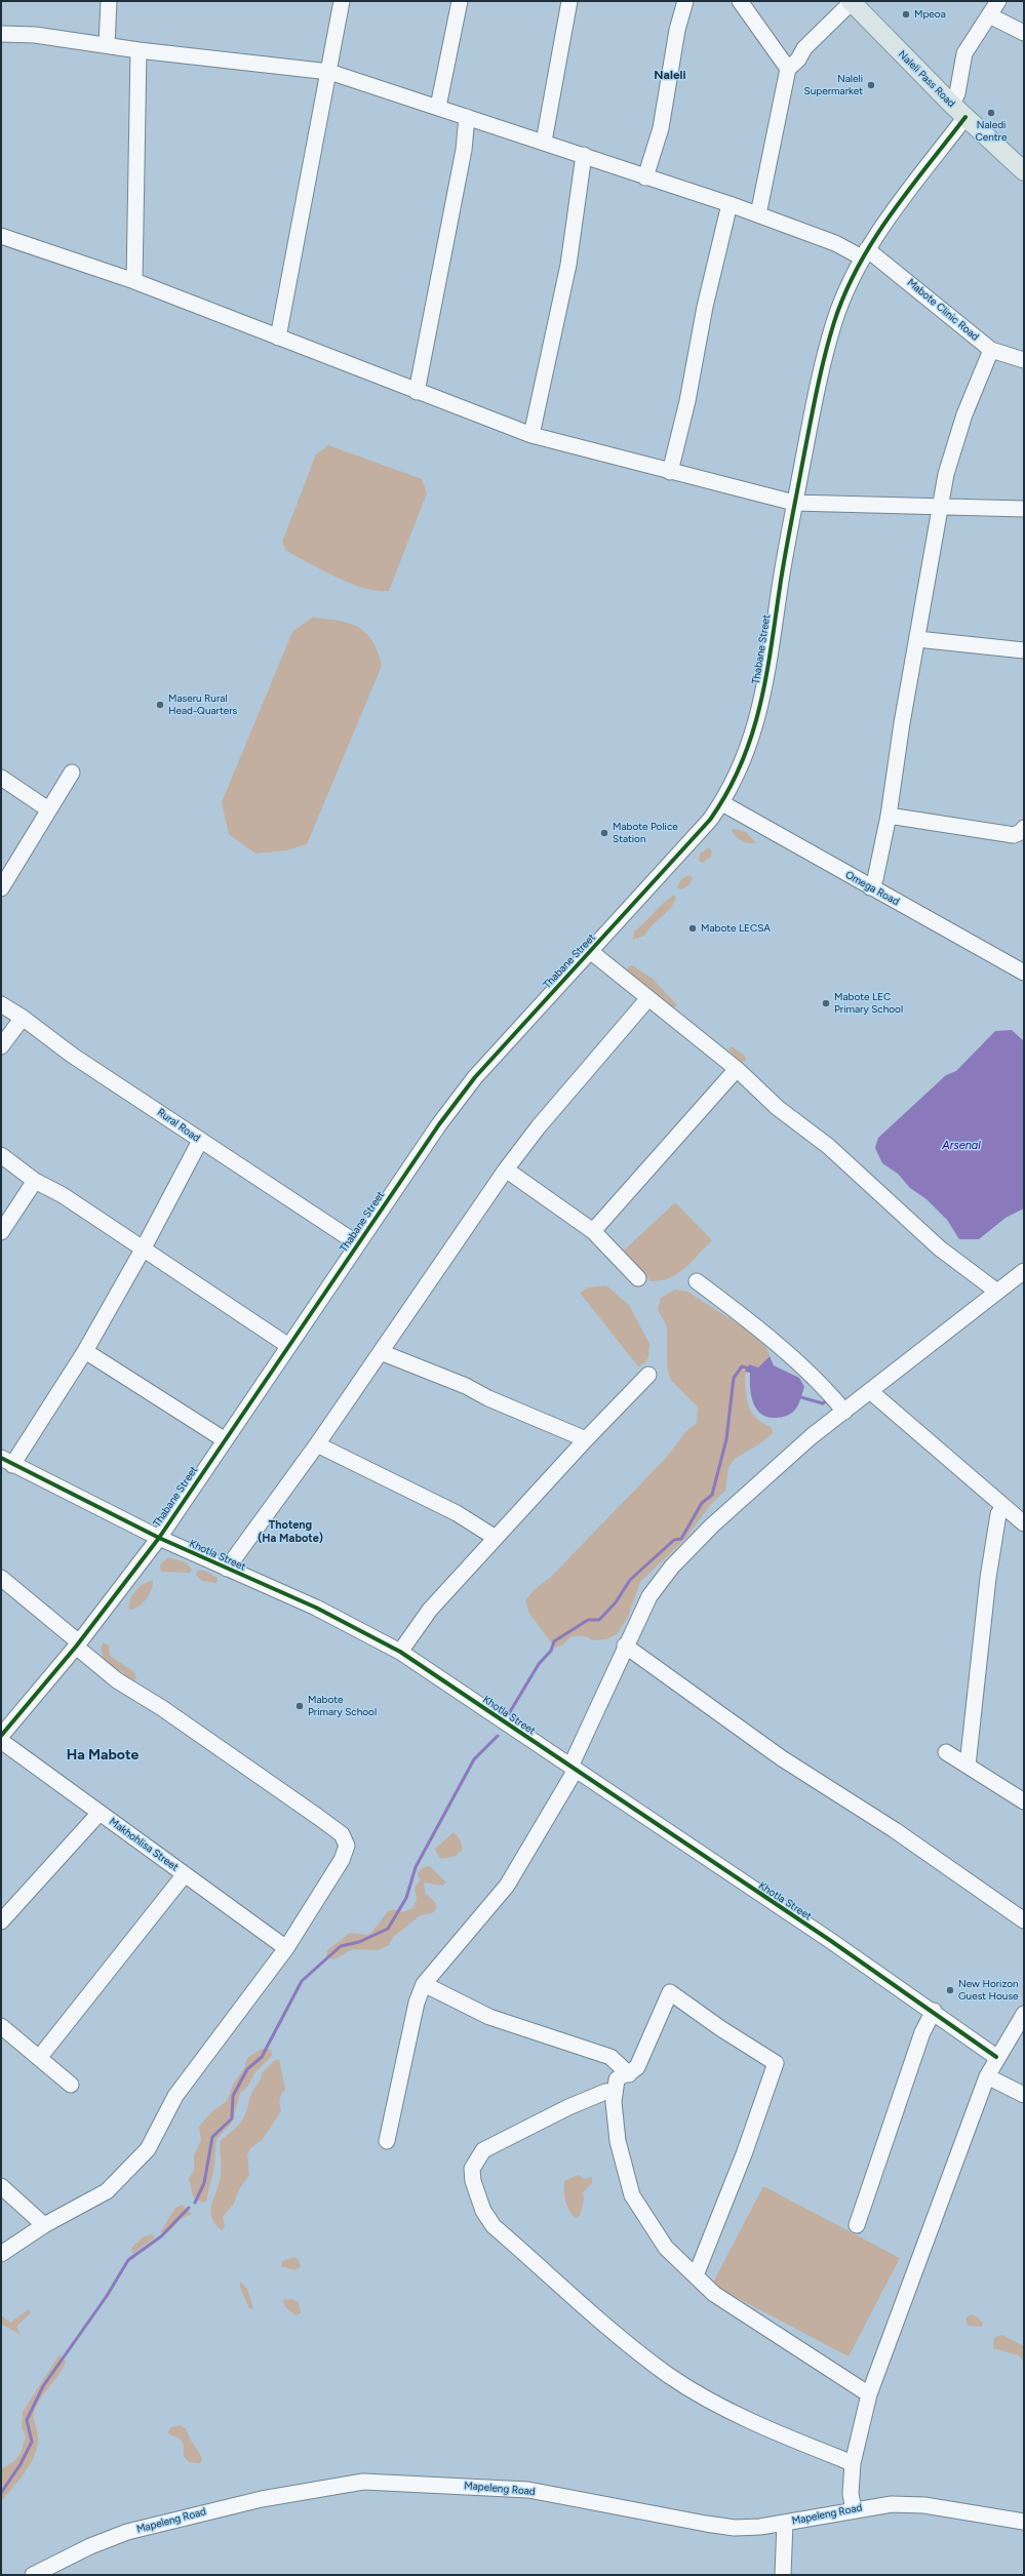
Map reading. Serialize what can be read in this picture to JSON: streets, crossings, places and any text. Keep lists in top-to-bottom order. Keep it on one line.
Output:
{"streets":{"main road":["Naleli Pass Road"],"street":["Mabote Clinic Road","Thabane Street","Omega Road","Rural Road","Khotla Street","Makhohlisa Street","Mapeleng Road"]},"crossings":[["Naleli Pass Road","Thabane Street"],["Mabote Clinic Road","Thabane Street"],["Thabane Street","Omega Road"],["Thabane Street","Rural Road"],["Thabane Street","Khotla Street"]],"districts":["Naleli","Thoteng (Ha Mabote)","Ha Mabote"],"water":["Arsenal"],"places":["Mpeoa","Naleli Supermarket","Naledi Centre","Maseru Rural Head-Quarters","Mabote Police Station","Mabote LECSA","Mabote LEC Primary School","Mabote Primary School","New Horizon Guest House"]}
